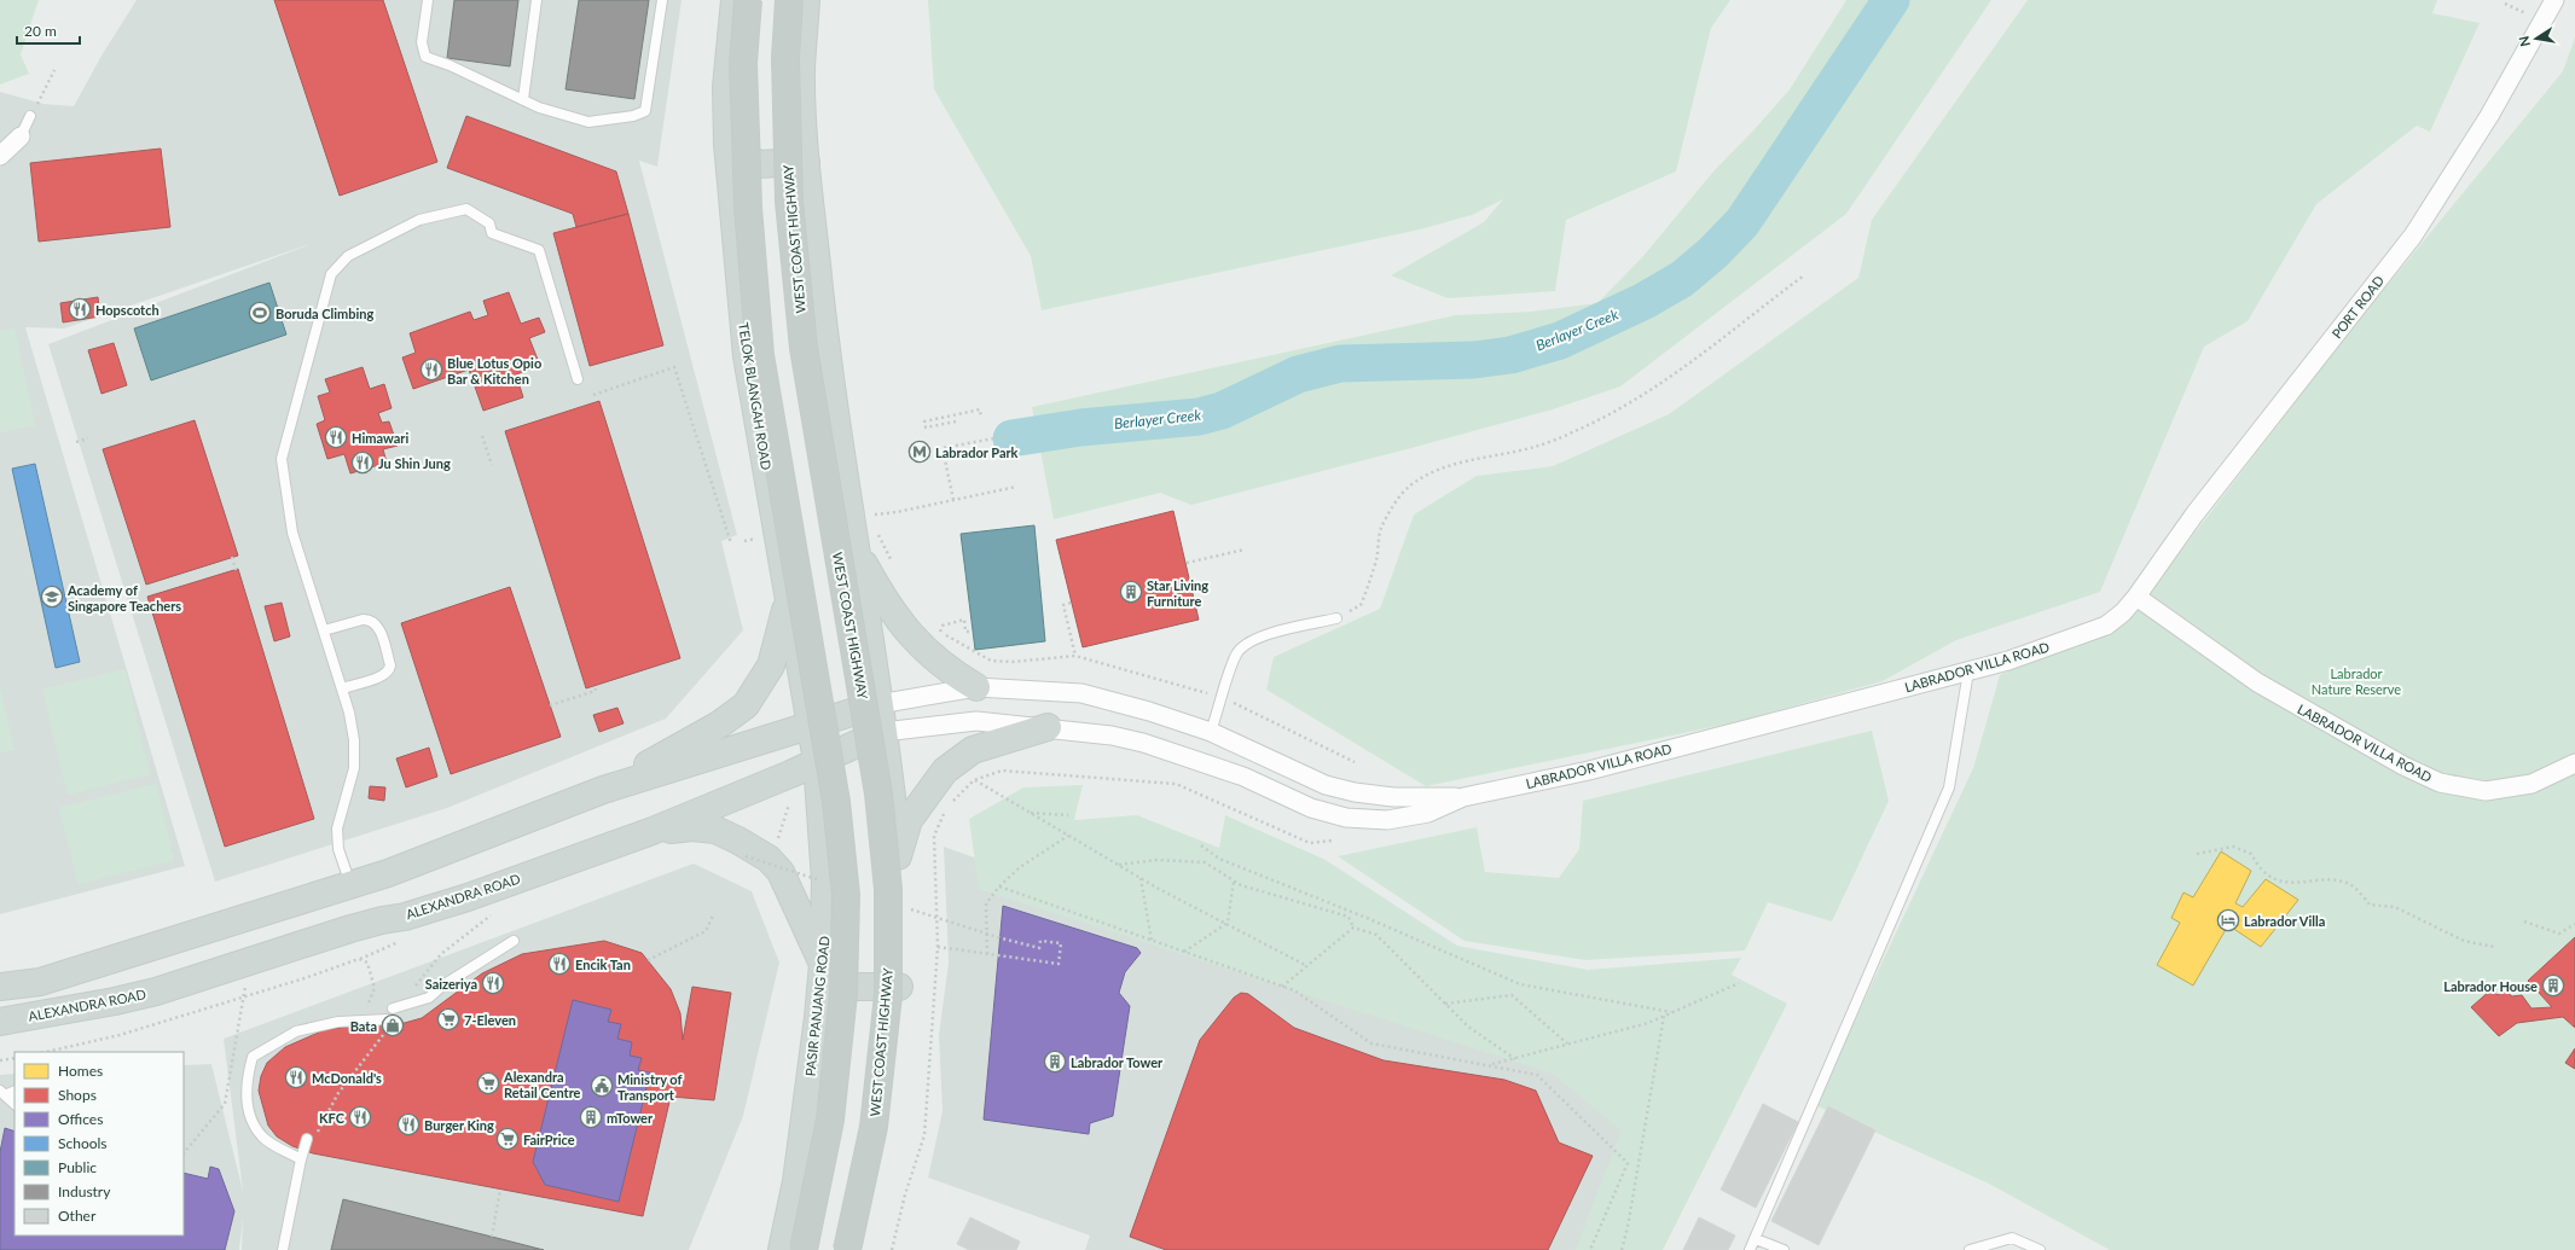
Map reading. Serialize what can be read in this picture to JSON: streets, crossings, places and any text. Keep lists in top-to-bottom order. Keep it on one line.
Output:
{"streets":{"highway":["WEST COAST HIGHWAY"],"main road":["TELOK BLANGAH ROAD","ALEXANDRA ROAD","PASIR PANJANG ROAD"],"street":["PORT ROAD","LABRADOR VILLA ROAD"]},"crossings":[["PORT ROAD","LABRADOR VILLA ROAD"],["TELOK BLANGAH ROAD","ALEXANDRA ROAD"],["TELOK BLANGAH ROAD","PASIR PANJANG ROAD"],["LABRADOR VILLA ROAD","ALEXANDRA ROAD"],["ALEXANDRA ROAD","PASIR PANJANG ROAD"]],"water":["Berlayer Creek"],"parks":["Labrador Nature Reserve"],"places":{"restaurant":["Hopscotch","Blue Lotus Opio Bar & Kitchen","Himawari","Ju Shin Jung","Encik Tan","Saizeriya","McDonald's","KFC","Burger King"],"sports":["Boruda Climbing"],"metro station":["Labrador Park"],"building":["Star Living Furniture","Labrador House","Labrador Tower","mTower"],"school or university":["Academy of Singapore Teachers"],"hotel":["Labrador Villa"],"supermarket":["7-Eleven","Alexandra Retail Centre","FairPrice"],"shop":["Bata"],"public building":["Ministry of Transport"]},"legend":["Homes","Shops","Offices","Schools","Public","Industry","Other"],"scale_bar":"20 m","north":"left"}
